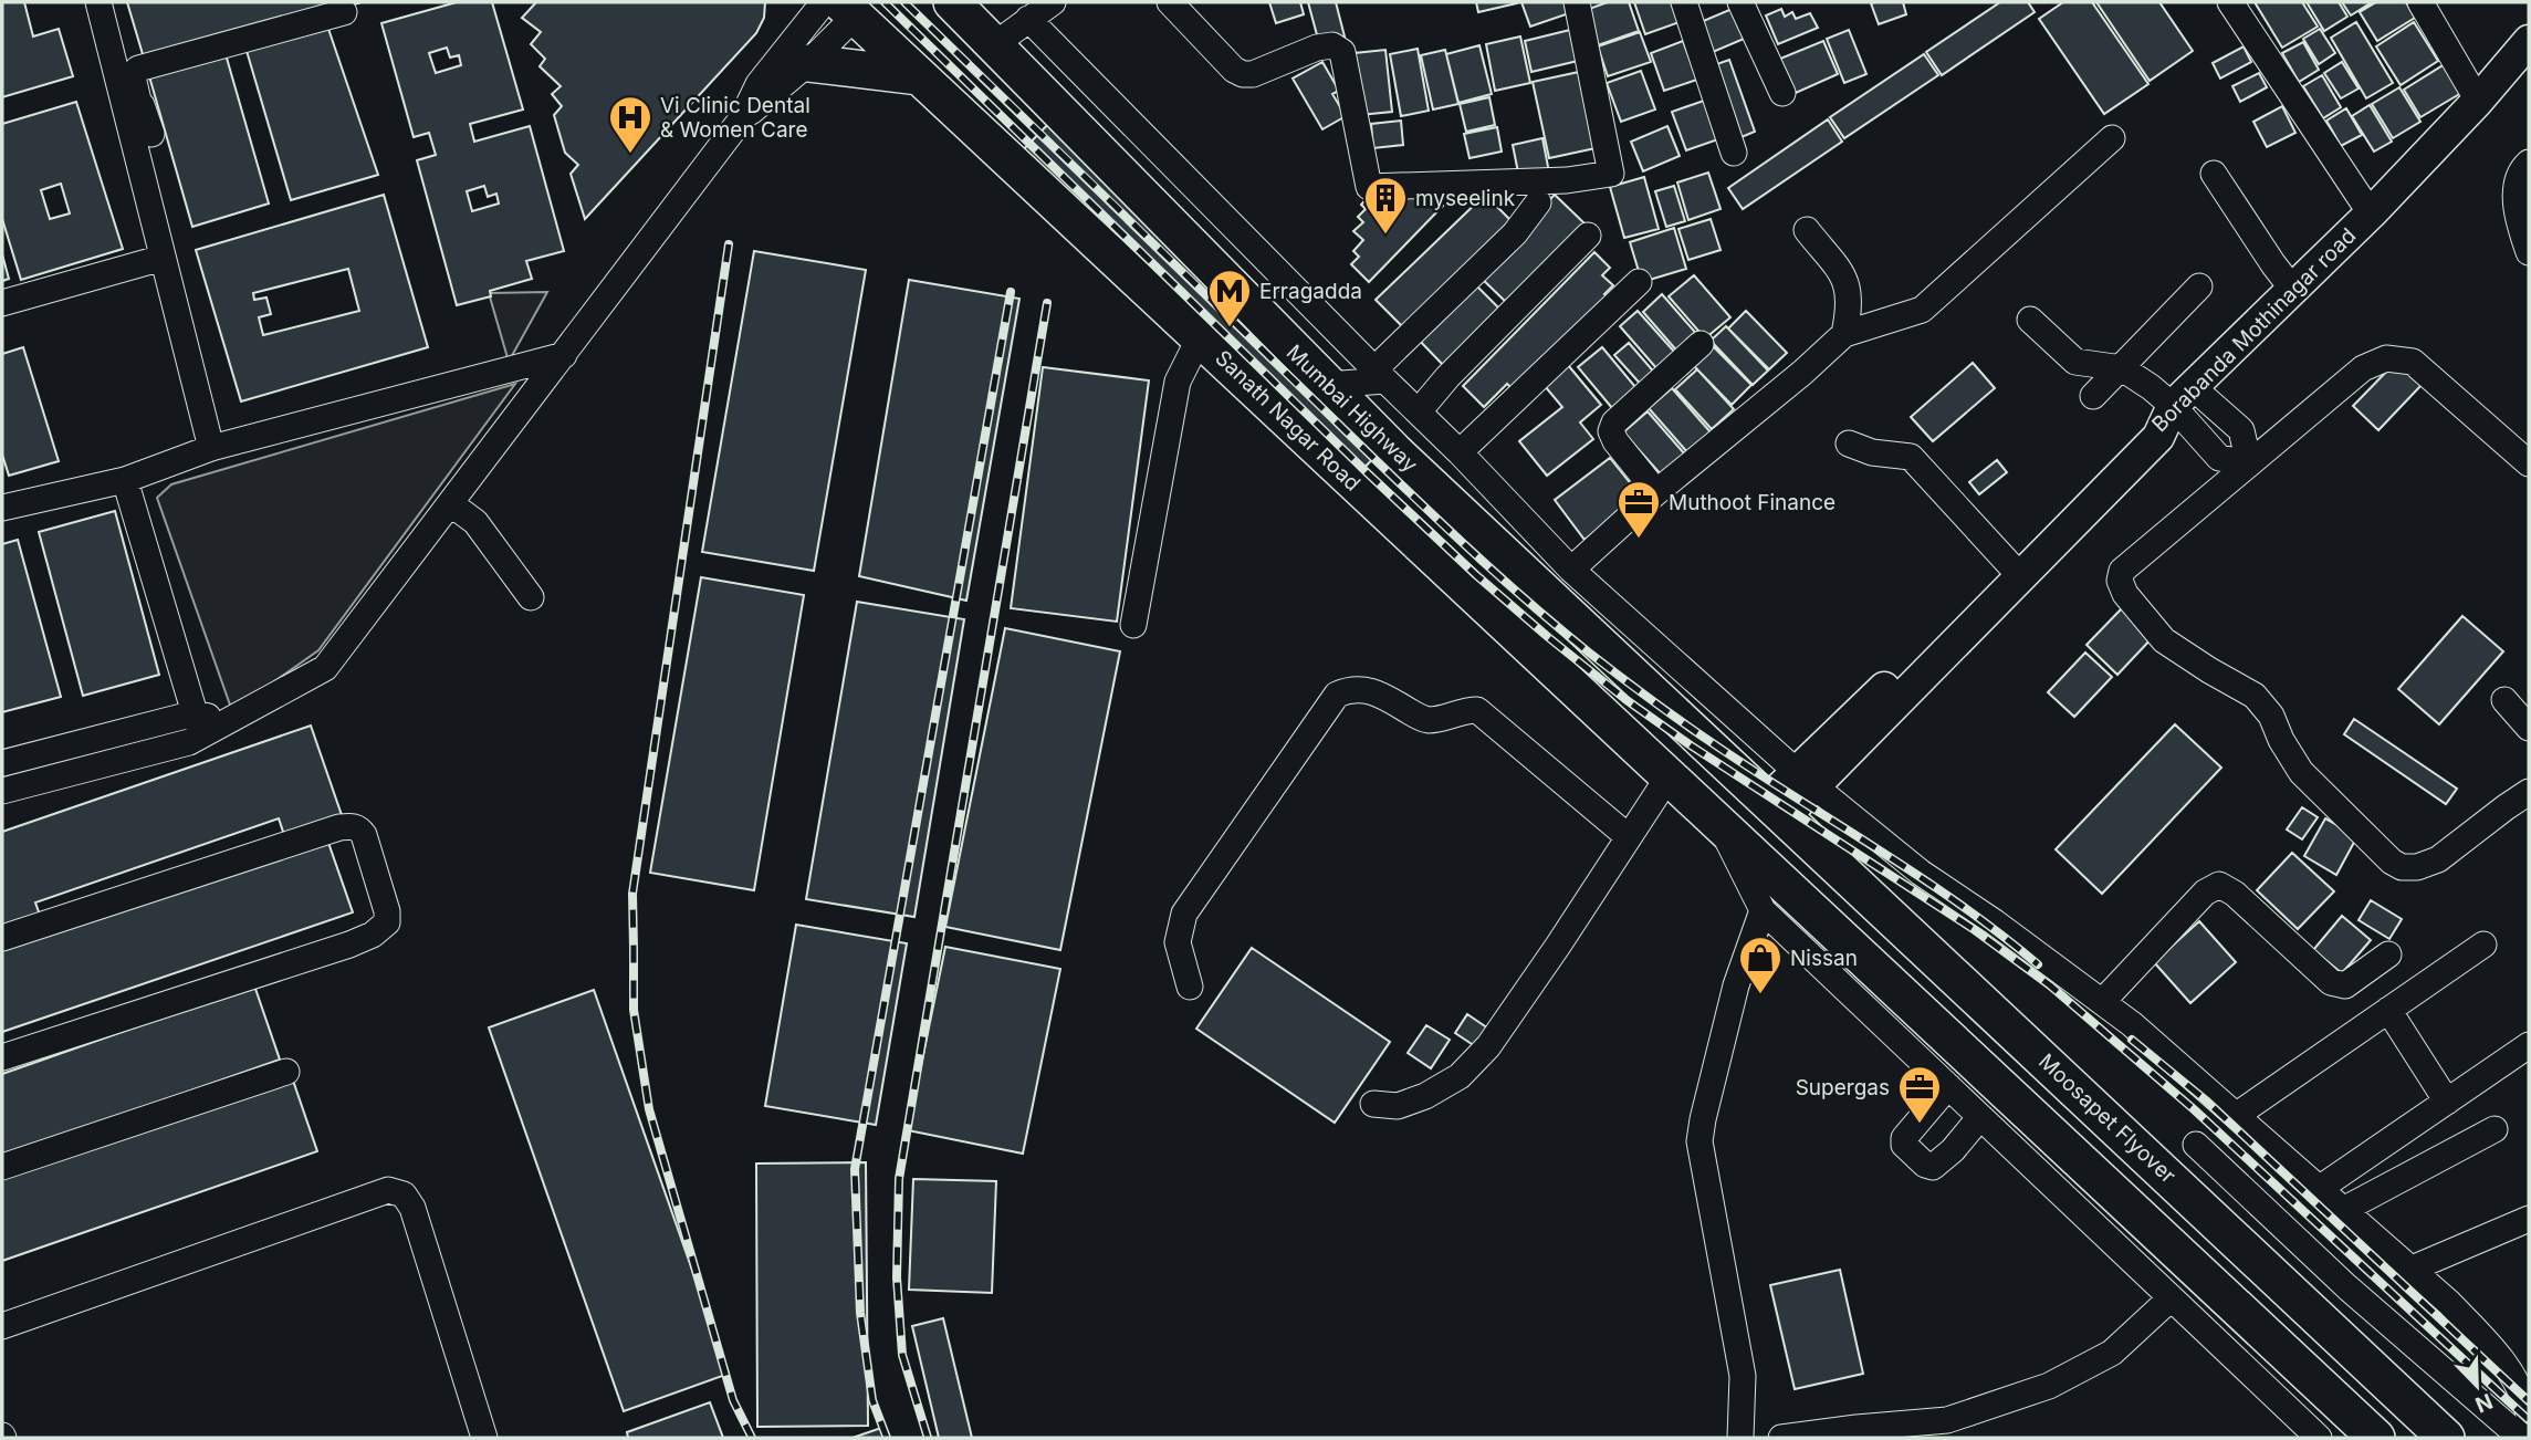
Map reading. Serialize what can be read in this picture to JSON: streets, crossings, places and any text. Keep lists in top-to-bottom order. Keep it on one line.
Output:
{"streets":{"highway":["Mumbai Highway","Sanath Nagar Road","Moosapet Flyover"],"main road":["Borabanda Mothinagar road"]},"crossings":[["Borabanda Mothinagar road","Mumbai Highway"],["Borabanda Mothinagar road","Moosapet Flyover"],["Mumbai Highway","Moosapet Flyover"]],"places":{"hospital":["Vi Clinic Dental & Women Care"],"building":["myseelink"],"metro station":["Erragadda"],"office":["Muthoot Finance","Supergas"],"shop":["Nissan"]},"north":"bottom right"}
